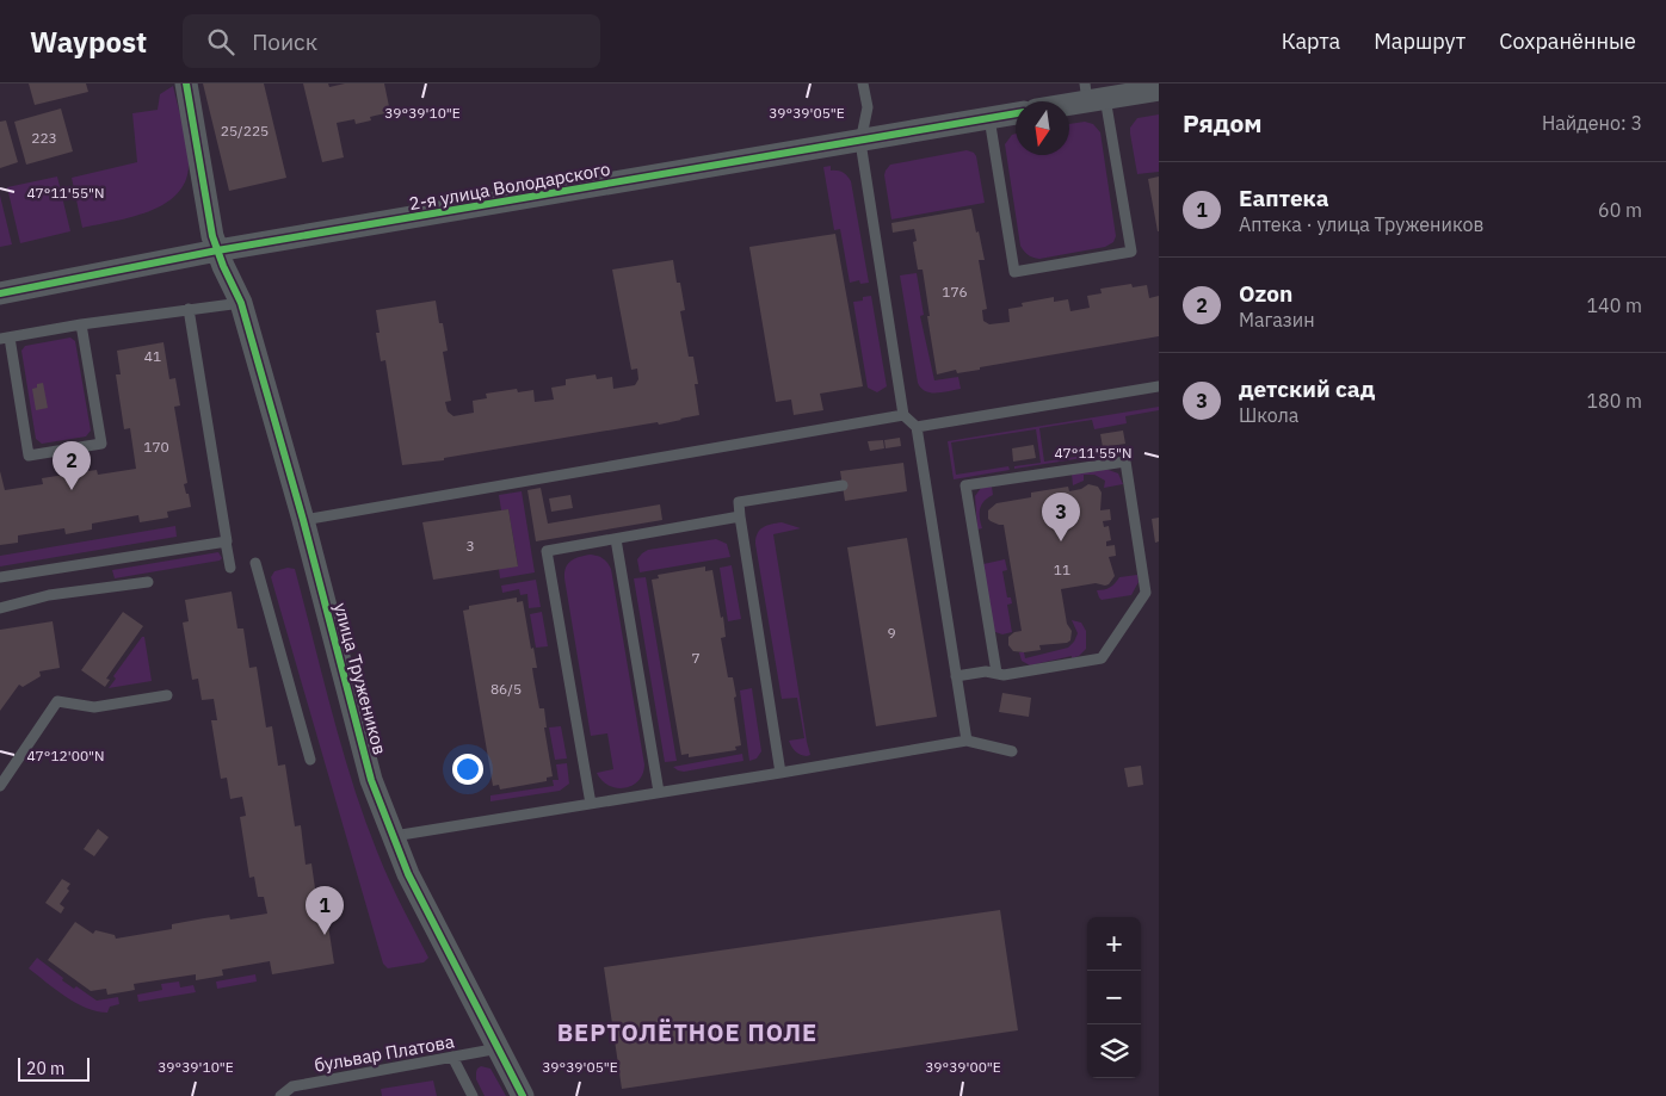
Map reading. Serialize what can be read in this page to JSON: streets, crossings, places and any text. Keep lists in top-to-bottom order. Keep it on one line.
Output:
{"streets":{"street":["2-я улица Володарского","улица Тружеников"],"lane":["бульвар Платова"]},"crossings":[["2-я улица Володарского","улица Тружеников"],["улица Тружеников","бульвар Платова"]],"districts":["ВЕРТОЛЁТНОЕ ПОЛЕ"],"house_numbers":["25/225","223","176","41","170","3","11","9","7","86/5"],"scale_bar":"20 m","north":"bottom","page":{"header":"Waypost","search":"Поиск","nav":["Карта","Маршрут","Сохранённые"],"heading":["Рядом","Найдено: 3"],"list":[{"mark":"1","name":"Еаптека","note":"Аптека · улица Тружеников","value":"60 m"},{"mark":"2","name":"Ozon","note":"Магазин","value":"140 m"},{"mark":"3","name":"детский сад","note":"Школа","value":"180 m"}],"pins":["2","3","1"],"map_buttons":["+","−"],"scale":"20 m"},"coordinates":["39°39'10\"E","39°39'05\"E","47°11'55\"N","47°12'00\"N","39°39'00\"E"]}
